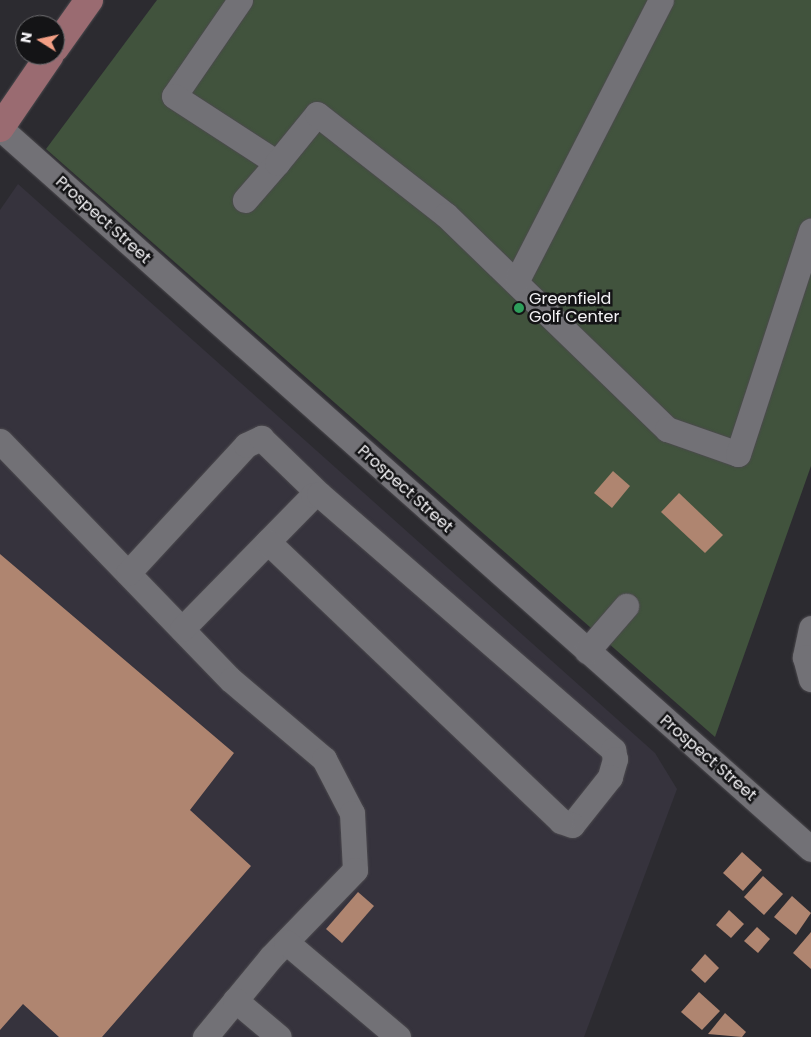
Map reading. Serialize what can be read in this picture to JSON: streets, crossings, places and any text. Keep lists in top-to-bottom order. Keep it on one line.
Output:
{"streets":{"street":["Prospect Street"]},"places":["Greenfield Golf Center"],"north":"left"}
